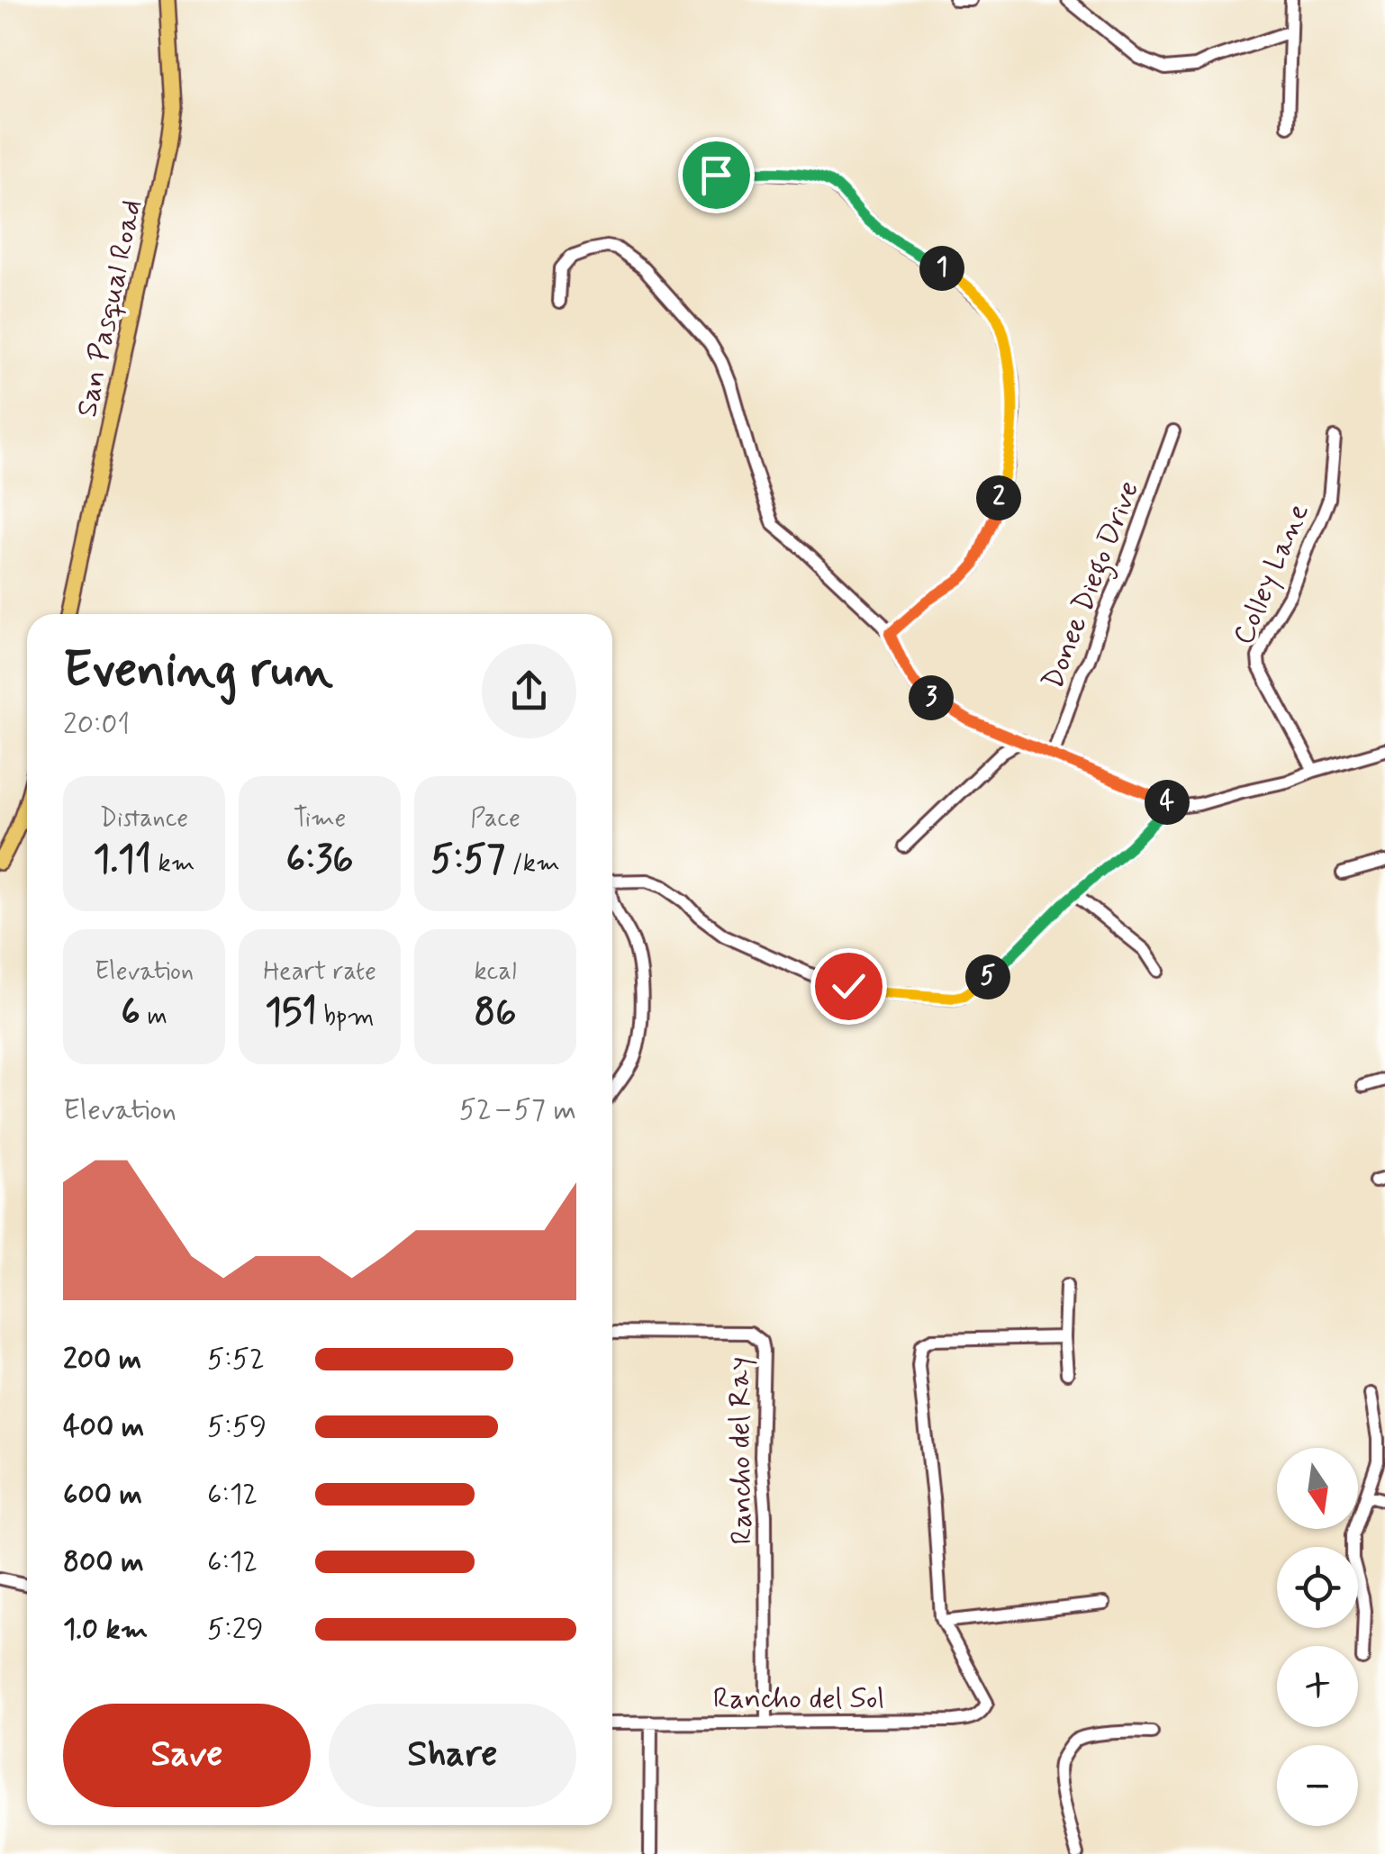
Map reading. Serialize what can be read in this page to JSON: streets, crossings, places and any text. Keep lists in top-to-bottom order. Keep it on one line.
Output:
{"streets":{"main road":["San Pasqual Road"],"street":["Colley Lane","Donee Diego Drive","Rancho del Ray","Rancho del Sol"]},"crossings":[["Rancho del Ray","Rancho del Sol"]],"north":"bottom","page":{"pins":["1","2","3","4","5"],"heading":["Evening run","20:01"],"stats":[["Distance","1.11 km"],["Time","6:36"],["Pace","5:57 /km"],["Elevation","6 m"],["Heart rate","151 bpm"],["kcal","86"]],"chart":["Elevation","52–57 m"],"list":[{"name":"200 m","note":"5:52"},{"name":"400 m","note":"5:59"},{"name":"600 m","note":"6:12"},{"name":"800 m","note":"6:12"},{"name":"1.0 km","note":"5:29"}],"map_buttons":["+","−"],"buttons":["Save","Share"]}}
